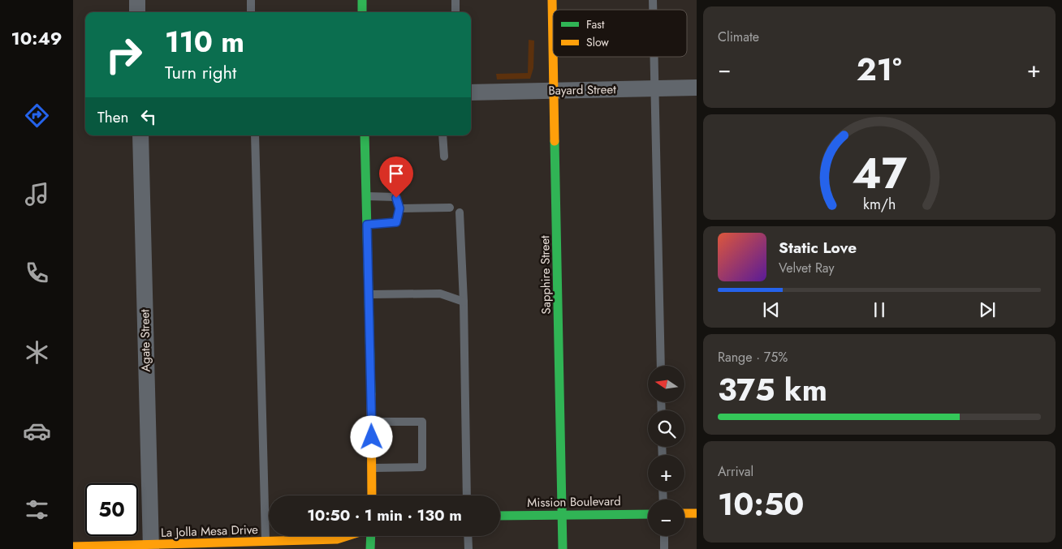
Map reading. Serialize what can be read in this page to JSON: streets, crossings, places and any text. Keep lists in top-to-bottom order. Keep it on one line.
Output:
{"streets":{"street":["Bayard Street","Sapphire Street","Agate Street","Mission Boulevard","La Jolla Mesa Drive"]},"crossings":[["Bayard Street","Sapphire Street"],["Sapphire Street","Mission Boulevard"],["Agate Street","La Jolla Mesa Drive"]],"legend":["Fast","Slow"],"north":"left","page":{"tabs":"10:49","tile":["Climate",["Range · 75%","375 km"],["Arrival","10:50"]],"turn":["110 m","Turn right"],"heat":["−","21°","+"],"then":"Then","song":["Static Love","Velvet Ray"],"map_buttons":["+","−"],"limit":"50","trip":"10:50 · 1 min · 130 m","gauge":["47","km/h"]}}
